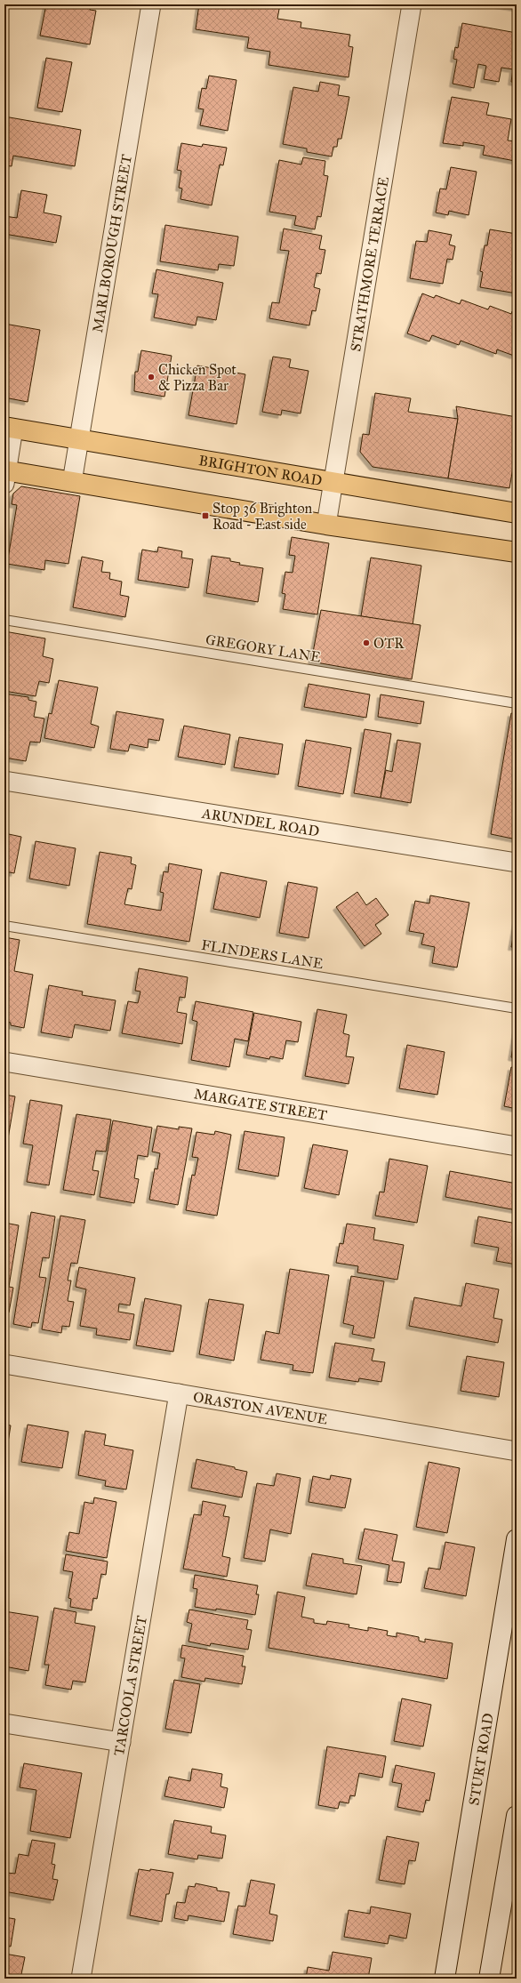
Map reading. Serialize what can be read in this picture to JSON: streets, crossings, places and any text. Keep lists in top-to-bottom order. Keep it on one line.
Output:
{"streets":{"main road":["BRIGHTON ROAD","STURT ROAD"],"street":["MARLBOROUGH STREET","STRATHMORE TERRACE","ARUNDEL ROAD","MARGATE STREET","ORASTON AVENUE","TARCOOLA STREET"],"lane":["GREGORY LANE","FLINDERS LANE"]},"crossings":[["MARLBOROUGH STREET","BRIGHTON ROAD"],["STRATHMORE TERRACE","BRIGHTON ROAD"],["ORASTON AVENUE","TARCOOLA STREET"]],"places":{"other":["Chicken Spot & Pizza Bar","OTR"],"transit":["Stop 36 Brighton Road - East side"]}}
